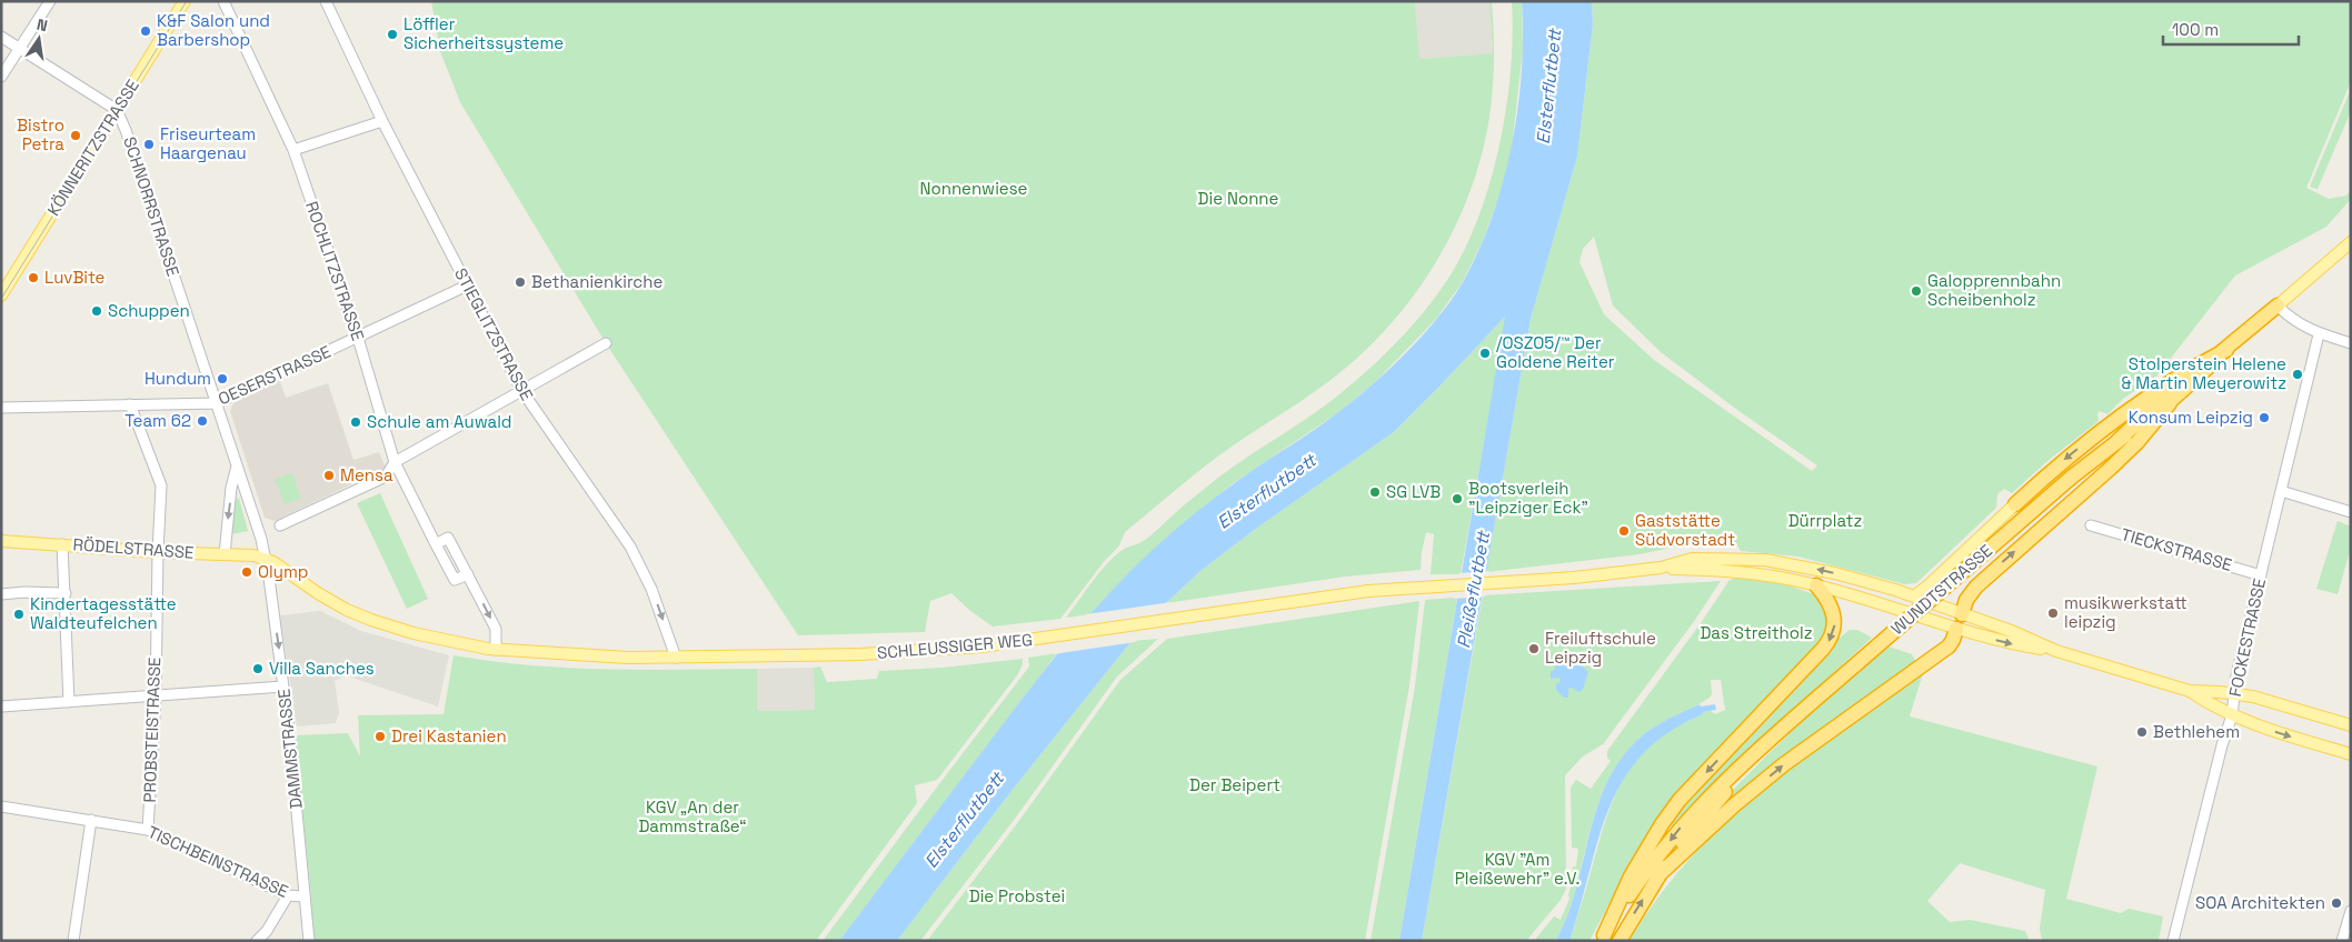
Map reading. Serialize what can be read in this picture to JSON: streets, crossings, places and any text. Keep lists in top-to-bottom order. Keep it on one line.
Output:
{"streets":{"highway":["WUNDTSTRASSE"],"main road":["KÖNNERITZSTRASSE","RÖDELSTRASSE","SCHLEUSSIGER WEG"],"street":["SCHNORRSTRASSE","ROCHLITZSTRASSE","STIEGLITZSTRASSE","OESERSTRASSE","TIECKSTRASSE","FOCKESTRASSE","PROBSTEISTRASSE","DAMMSTRASSE","TISCHBEINSTRASSE"]},"crossings":[["KÖNNERITZSTRASSE","SCHNORRSTRASSE"],["SCHNORRSTRASSE","OESERSTRASSE"],["SCHNORRSTRASSE","RÖDELSTRASSE"],["SCHNORRSTRASSE","SCHLEUSSIGER WEG"],["SCHNORRSTRASSE","DAMMSTRASSE"],["ROCHLITZSTRASSE","OESERSTRASSE"],["STIEGLITZSTRASSE","OESERSTRASSE"],["STIEGLITZSTRASSE","SCHLEUSSIGER WEG"],["OESERSTRASSE","PROBSTEISTRASSE"],["RÖDELSTRASSE","SCHLEUSSIGER WEG"],["RÖDELSTRASSE","PROBSTEISTRASSE"],["RÖDELSTRASSE","DAMMSTRASSE"],["TIECKSTRASSE","FOCKESTRASSE"],["SCHLEUSSIGER WEG","DAMMSTRASSE"],["PROBSTEISTRASSE","TISCHBEINSTRASSE"],["DAMMSTRASSE","TISCHBEINSTRASSE"]],"one_way":["STIEGLITZSTRASSE"],"water":["Elsterflutbett","Pleißeflutbett"],"parks":["Nonnenwiese","Die Nonne","Dürrplatz","Das Streitholz","Der Beipert","KGV „An der Dammstraße“","KGV \"Am Pleißewehr\" e.V.","Die Probstei"],"places":["K&F Salon und Barbershop","Löffler Sicherheitssysteme","Bistro Petra","Friseurteam Haargenau","LuvBite","Bethanienkirche","Galopprennbahn Scheibenholz","Schuppen","/OSZO5/™ Der Goldene Reiter","Stolperstein Helene & Martin Meyerowitz","Hundum","Konsum Leipzig","Team 62","Schule am Auwald","Mensa","SG LVB","Bootsverleih \"Leipziger Eck\"","Gaststätte Südvorstadt","Olymp","musikwerkstatt leipzig","Kindertagesstätte Waldteufelchen","Freiluftschule Leipzig","Villa Sanches","Bethlehem","Drei Kastanien","SOA Architekten"],"scale_bar":"100 m","north":"top"}
